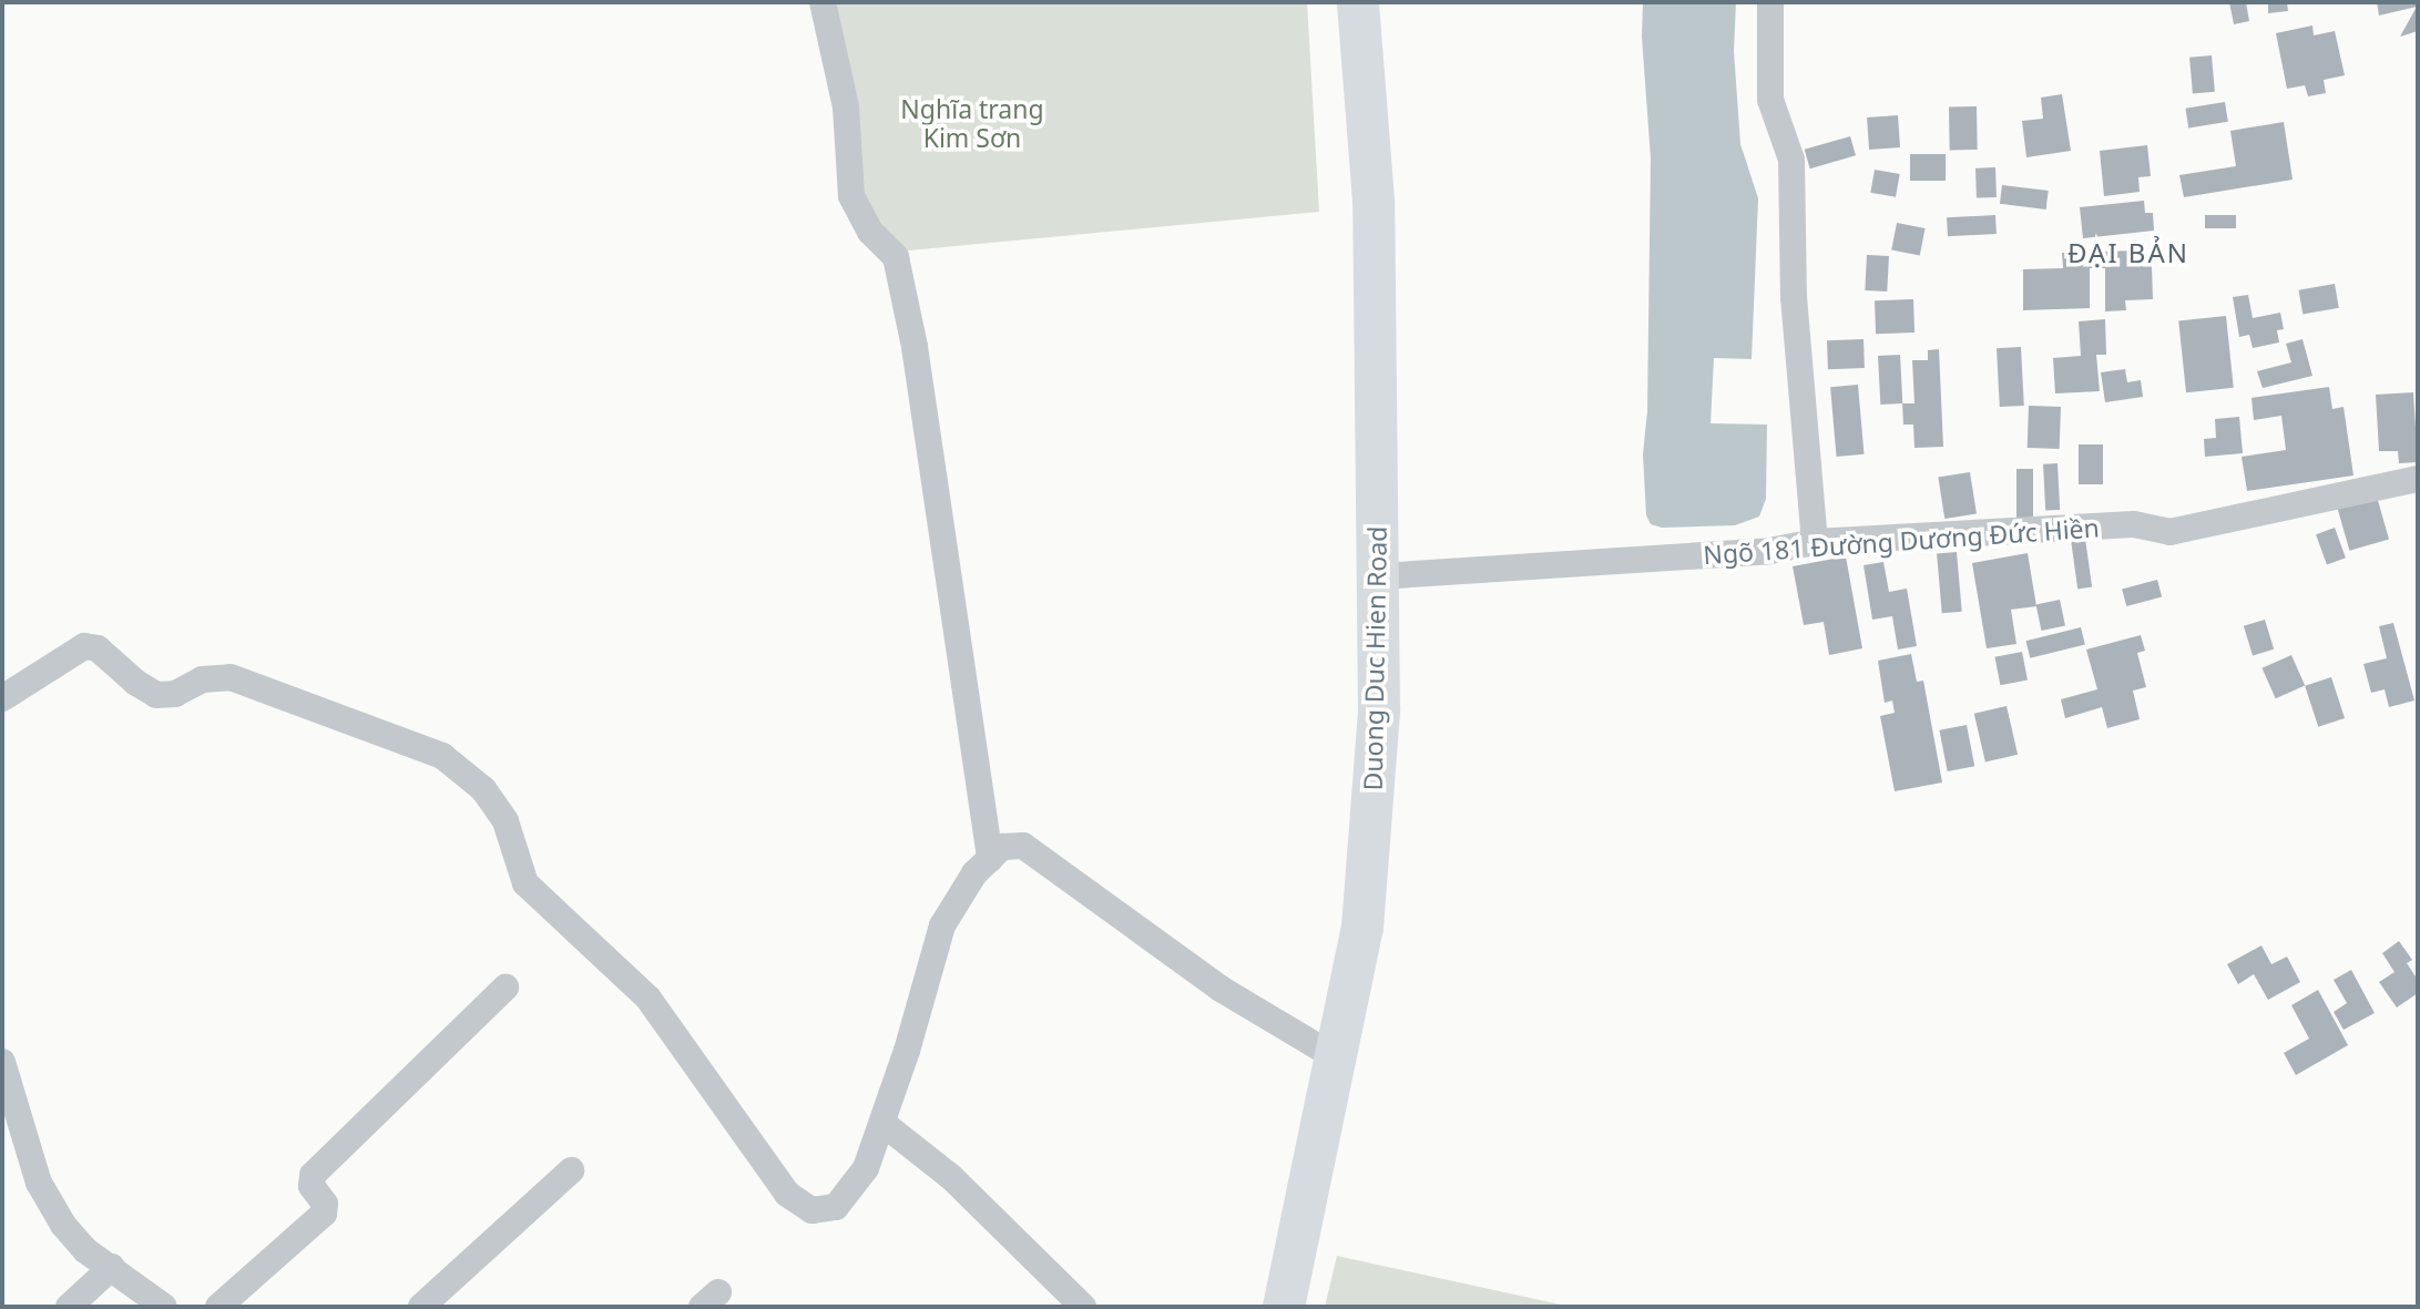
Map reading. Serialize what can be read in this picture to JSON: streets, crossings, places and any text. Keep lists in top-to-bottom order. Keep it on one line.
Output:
{"streets":{"highway":["Duong Duc Hien Road"],"street":["Ngõ 181 Đường Dương Đức Hiền"]},"crossings":[["Ngõ 181 Đường Dương Đức Hiền","Duong Duc Hien Road"]],"districts":["ĐẠI BẢN"],"parks":["Nghĩa trang Kim Sơn"]}
